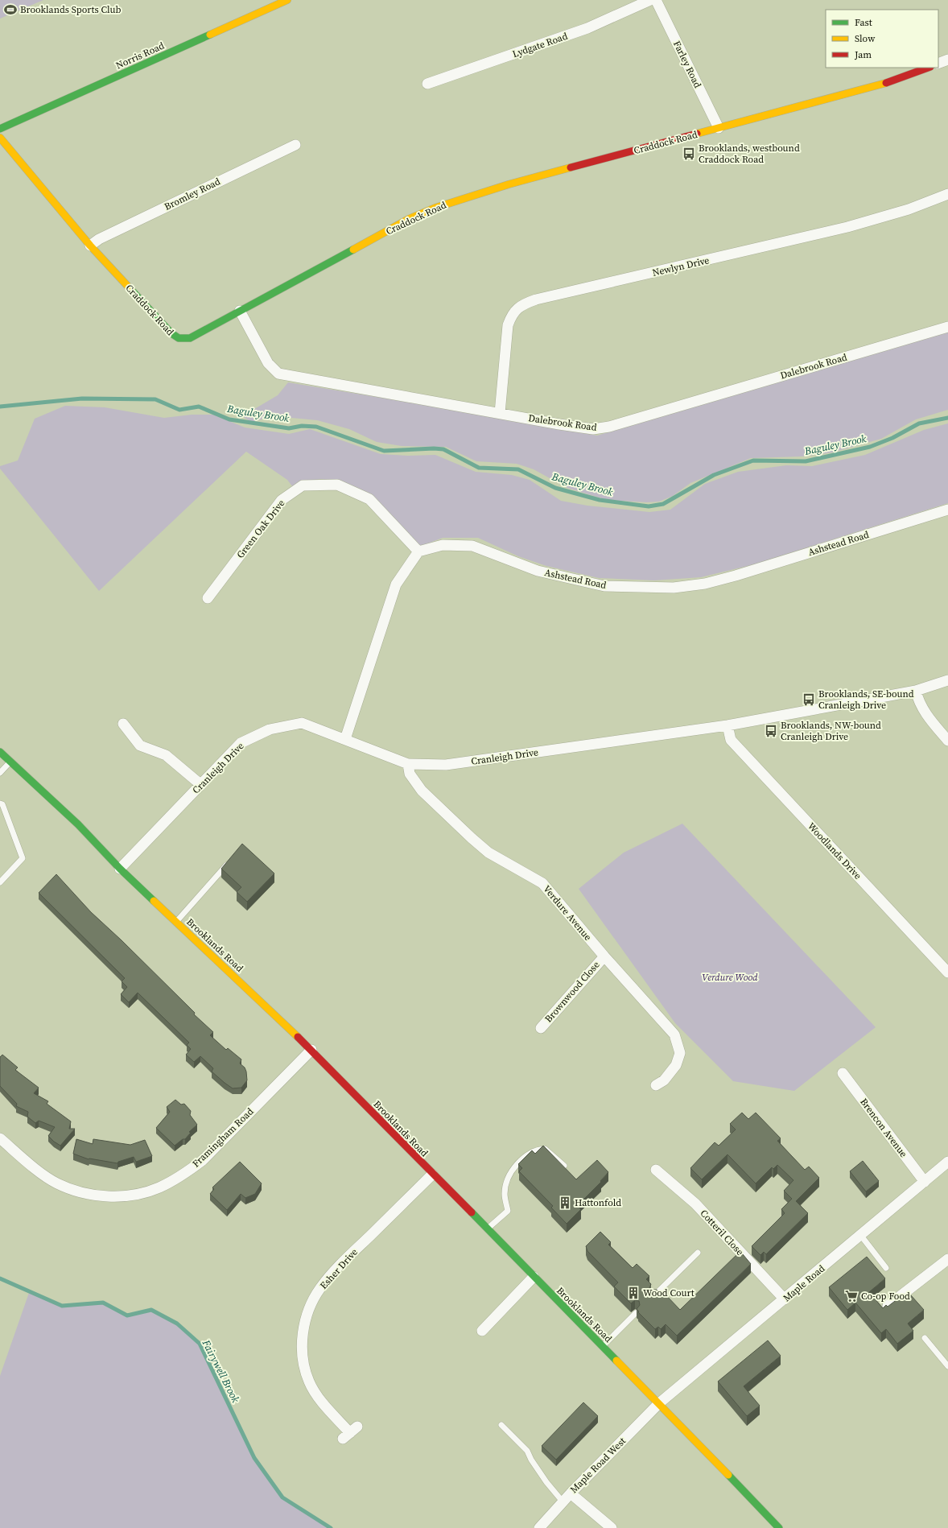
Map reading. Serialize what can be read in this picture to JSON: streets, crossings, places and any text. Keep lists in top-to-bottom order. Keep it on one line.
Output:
{"streets":{"street":["Lydgate Road","Norris Road","Farley Road","Craddock Road","Bromley Road","Newlyn Drive","Dalebrook Road","Green Oak Drive","Ashstead Road","Cranleigh Drive","Woodlands Drive","Verdure Avenue","Brooklands Road","Brownwood Close","Brencon Avenue","Framingham Road","Cotteril Close","Esher Drive","Maple Road","Maple Road West"]},"crossings":[["Farley Road","Craddock Road"],["Craddock Road","Bromley Road"],["Craddock Road","Dalebrook Road"],["Newlyn Drive","Dalebrook Road"],["Green Oak Drive","Ashstead Road"],["Cranleigh Drive","Woodlands Drive"],["Cranleigh Drive","Verdure Avenue"],["Cranleigh Drive","Brooklands Road"],["Verdure Avenue","Brownwood Close"],["Brooklands Road","Framingham Road"],["Brooklands Road","Esher Drive"],["Brooklands Road","Maple Road"],["Brooklands Road","Maple Road West"],["Brencon Avenue","Maple Road"],["Cotteril Close","Maple Road"],["Maple Road","Maple Road West"]],"water":["Baguley Brook","Fairywell Brook"],"parks":["Verdure Wood"],"places":{"sports":["Brooklands Sports Club"],"bus stop":["Brooklands, westbound Craddock Road","Brooklands, SE-bound Cranleigh Drive","Brooklands, NW-bound Cranleigh Drive"],"building":["Hattonfold","Wood Court"],"supermarket":["Co-op Food"]},"legend":["Fast","Slow","Jam"]}
